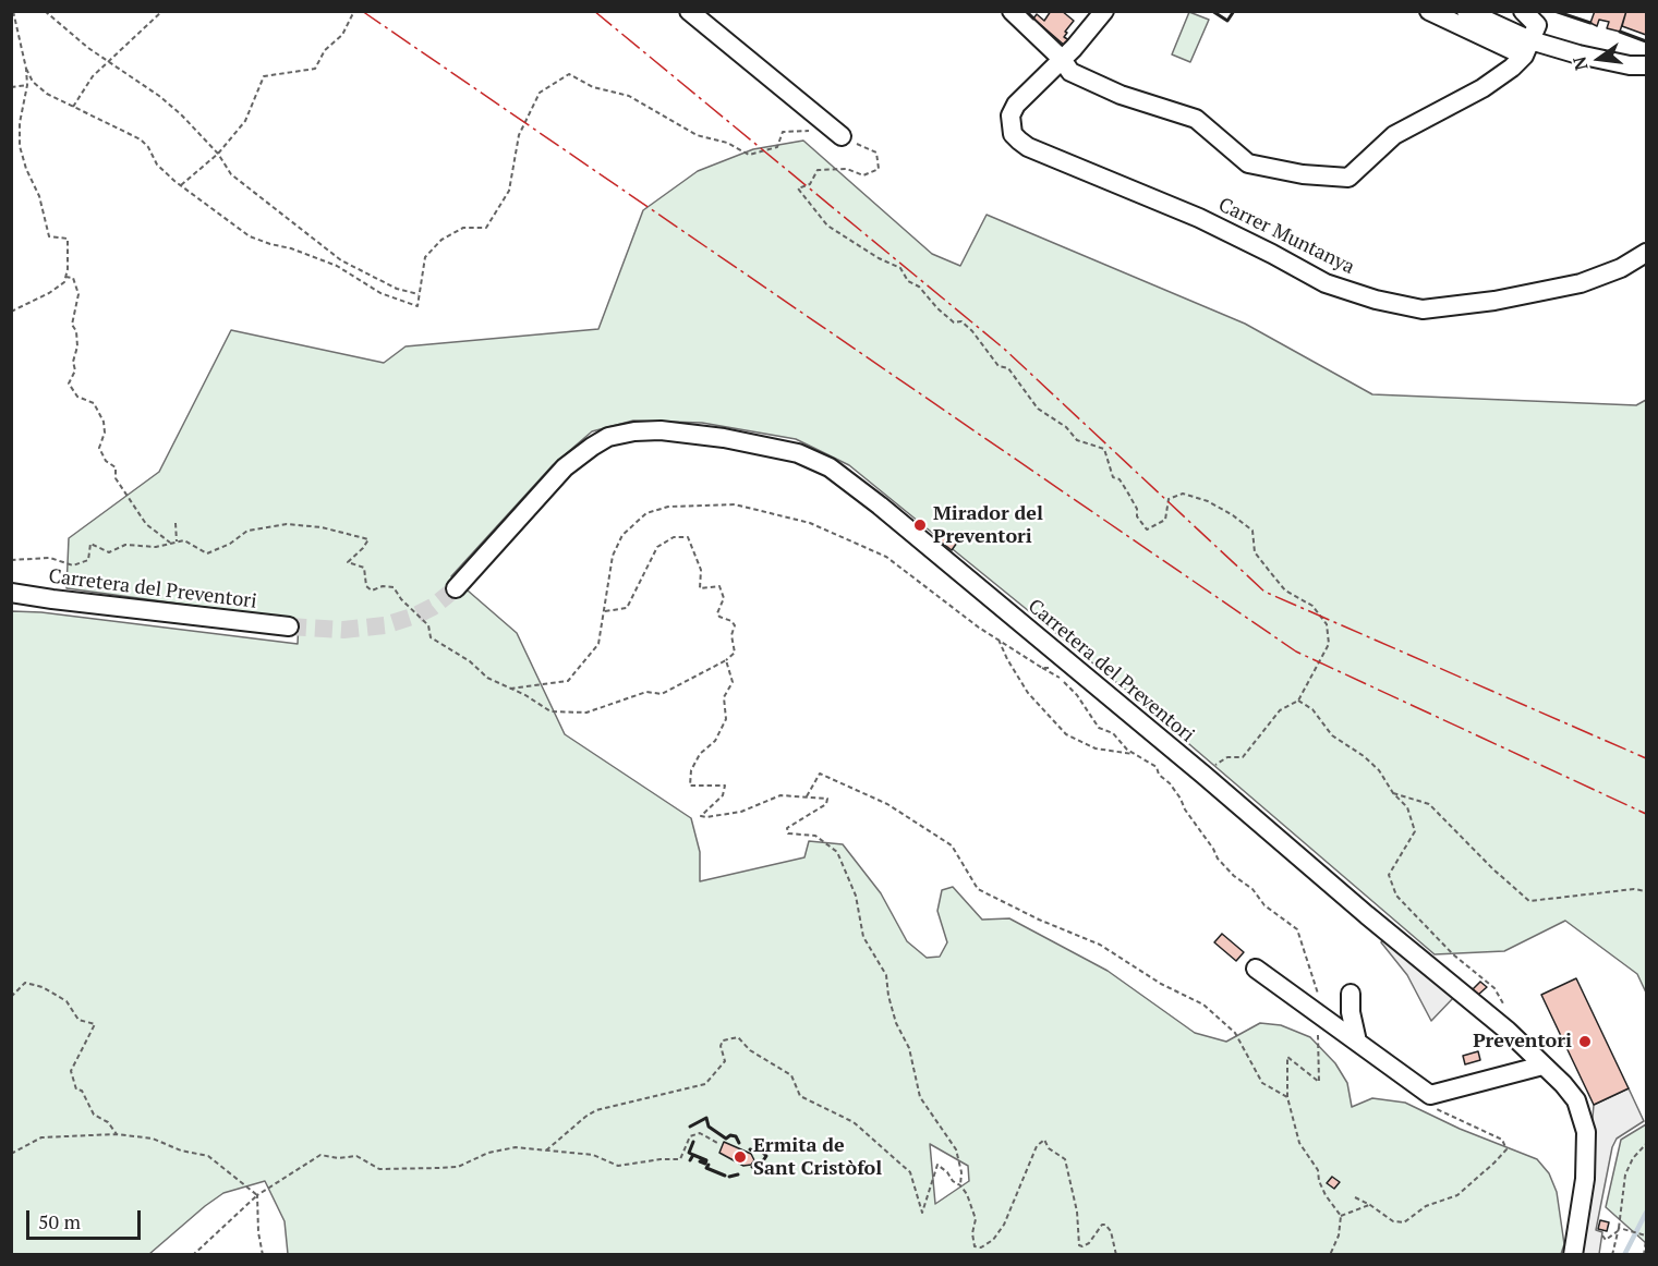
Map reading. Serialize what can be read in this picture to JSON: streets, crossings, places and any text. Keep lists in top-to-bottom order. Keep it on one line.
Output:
{"streets":{"street":["Carrer Muntanya","Carretera del Preventori"]},"places":["Mirador del Preventori","Preventori","Ermita de Sant Cristòfol"],"scale_bar":"50 m","north":"left"}
